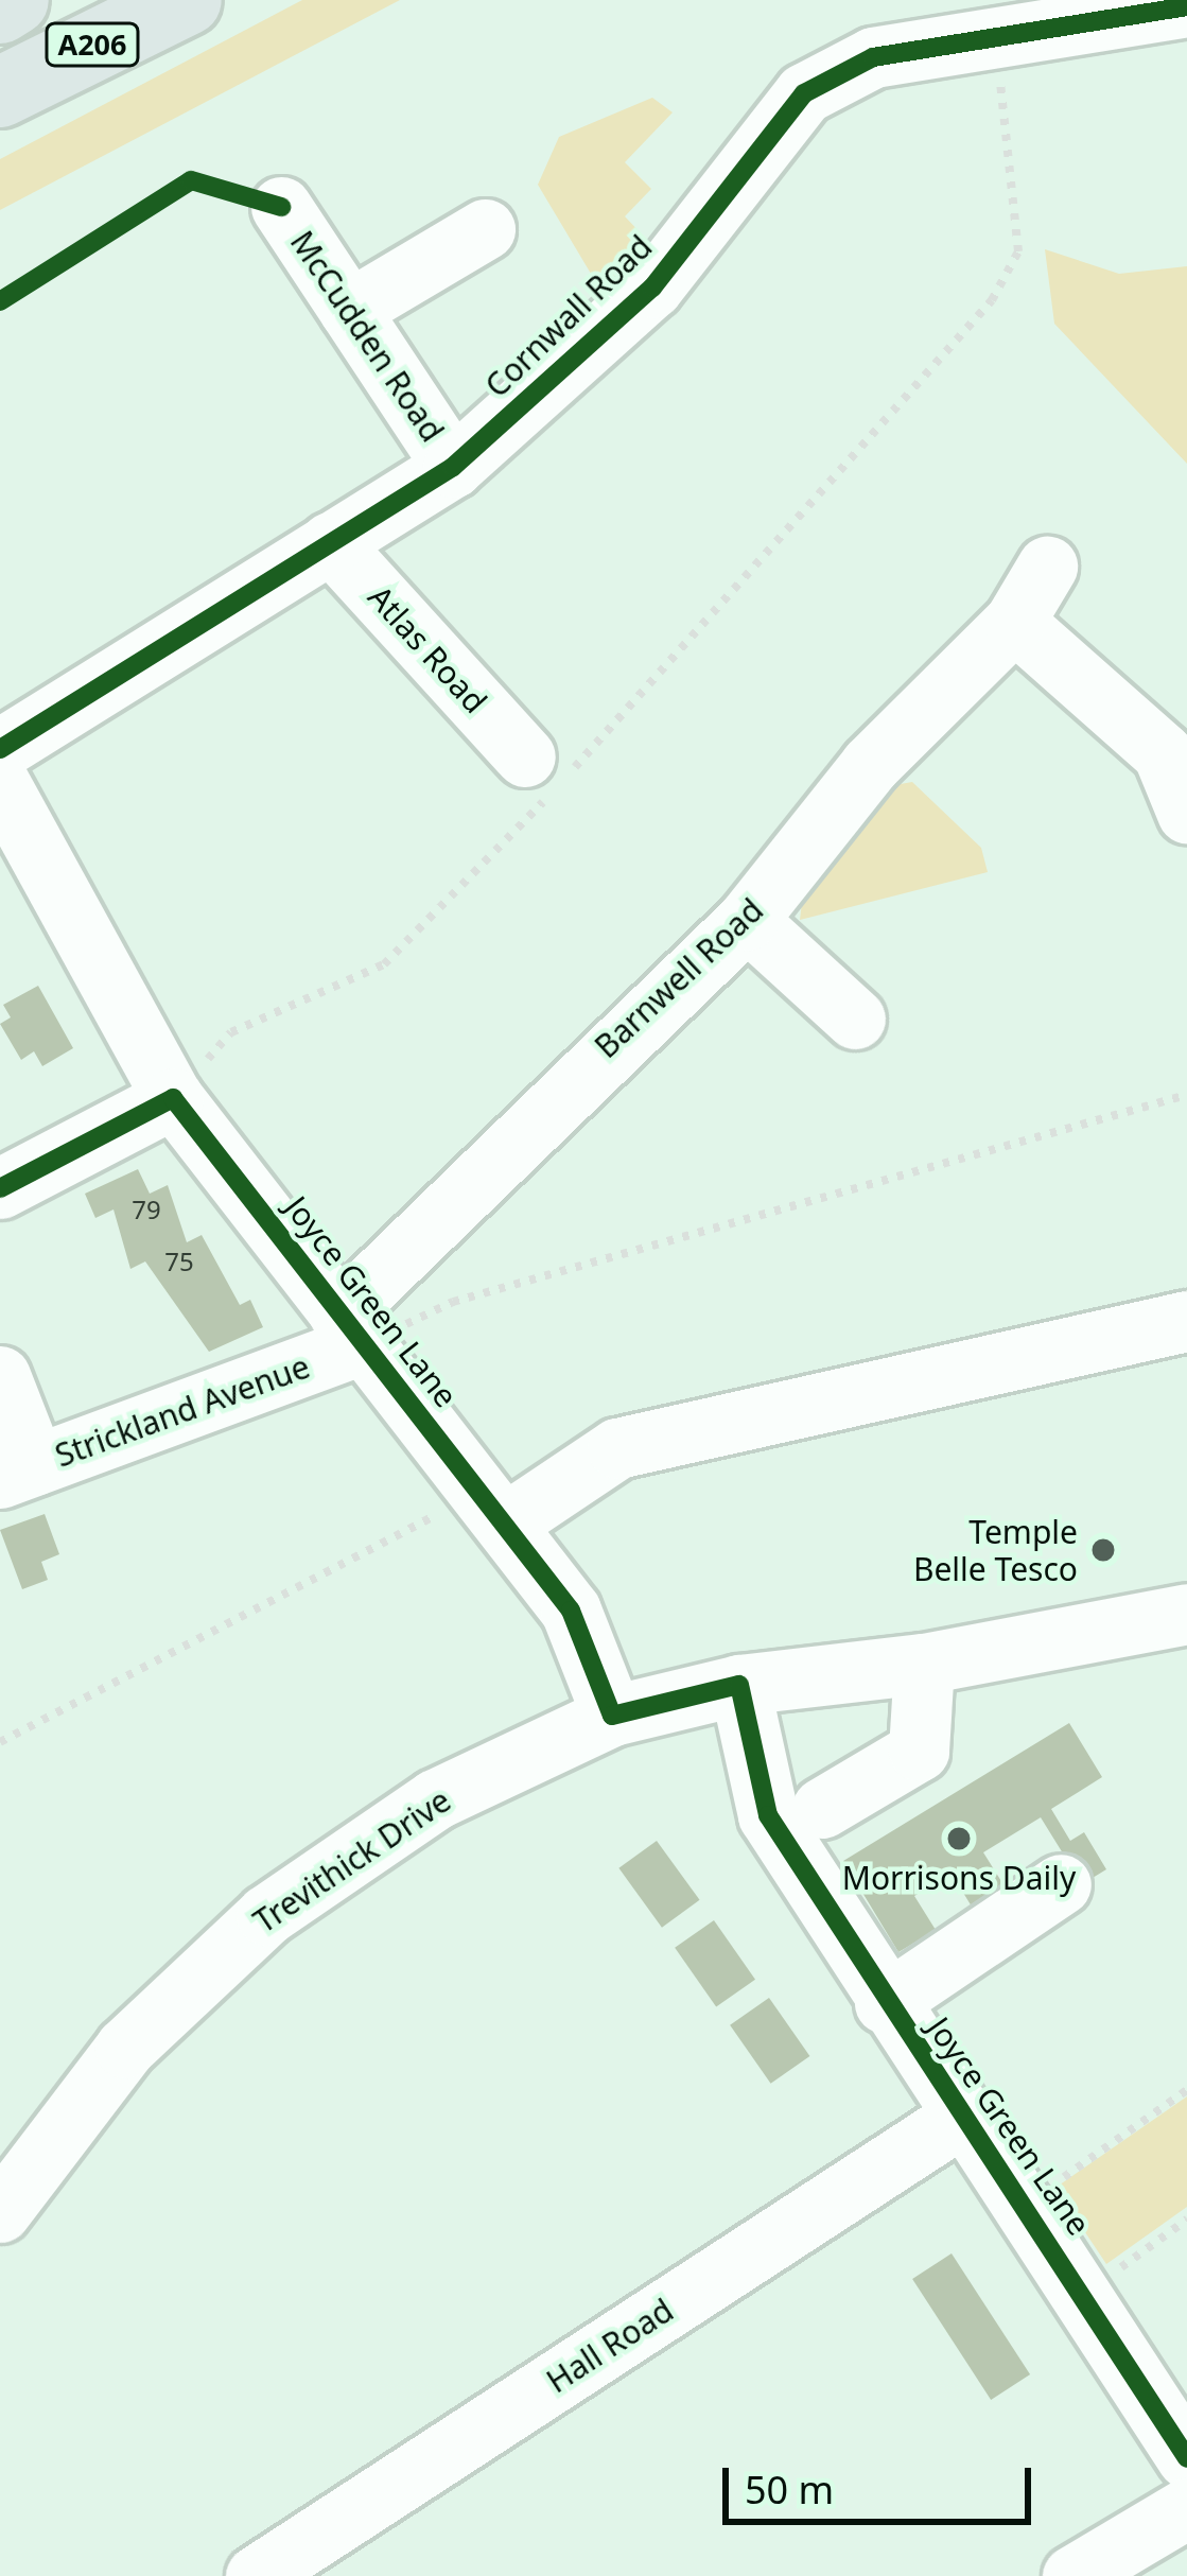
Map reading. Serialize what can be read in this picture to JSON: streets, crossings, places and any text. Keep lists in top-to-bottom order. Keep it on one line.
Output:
{"streets":{"main road":["A206"],"street":["Cornwall Road","McCudden Road","Atlas Road","Barnwell Road","Joyce Green Lane","Strickland Avenue","Trevithick Drive","Hall Road"]},"crossings":[["Cornwall Road","McCudden Road"],["Cornwall Road","Atlas Road"],["Barnwell Road","Joyce Green Lane"],["Barnwell Road","Strickland Avenue"],["Joyce Green Lane","Strickland Avenue"],["Joyce Green Lane","Trevithick Drive"],["Joyce Green Lane","Hall Road"]],"places":["Temple Belle Tesco","Morrisons Daily"],"house_numbers":["79","75"],"scale_bar":"50 m"}
